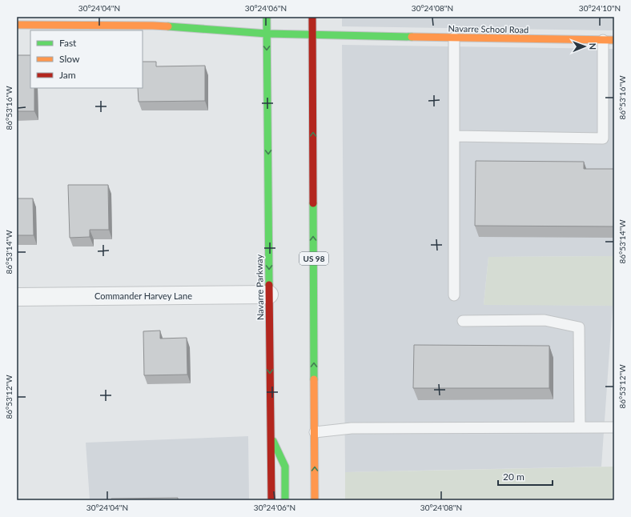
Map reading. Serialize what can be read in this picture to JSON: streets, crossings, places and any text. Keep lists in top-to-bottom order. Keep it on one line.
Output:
{"streets":{"main road":["Navarre School Road","US 98","Navarre Parkway"],"street":["Commander Harvey Lane"]},"crossings":[["Navarre School Road","US 98"],["Navarre School Road","Navarre Parkway"],["Navarre Parkway","Commander Harvey Lane"]],"legend":["Fast","Slow","Jam"],"scale_bar":"20 m","north":"right","coordinates":["30°24'04\"N","30°24'06\"N","30°24'08\"N","30°24'10\"N","86°53'16\"W","86°53'14\"W","86°53'12\"W"]}
